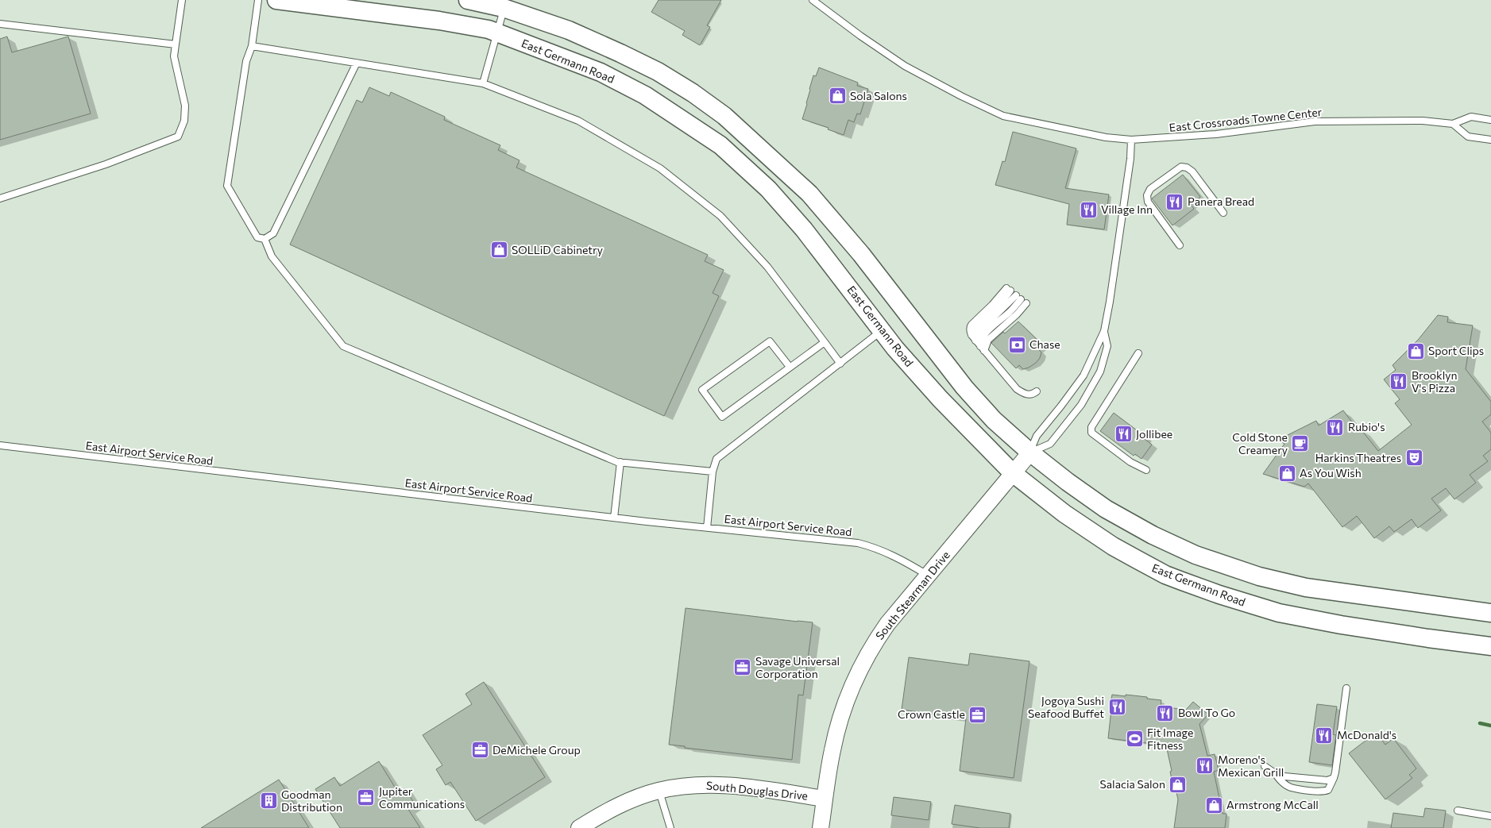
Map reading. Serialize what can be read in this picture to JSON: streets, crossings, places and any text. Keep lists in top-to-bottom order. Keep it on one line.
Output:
{"streets":{"main road":["East Germann Road"],"street":["South Stearman Drive","South Douglas Drive"],"lane":["East Crossroads Towne Center","East Airport Service Road"]},"crossings":[["East Germann Road","South Stearman Drive"],["East Crossroads Towne Center","South Stearman Drive"],["East Airport Service Road","South Stearman Drive"],["South Stearman Drive","South Douglas Drive"]],"places":{"shop":["Sola Salons","SOLLiD Cabinetry","Sport Clips","As You Wish","Salacia Salon","Armstrong McCall"],"restaurant":["Panera Bread","Village Inn","Brooklyn V's Pizza","Rubio's","Jollibee","Jogoya Sushi Seafood Buffet","Bowl To Go","McDonald's","Moreno's Mexican Grill"],"bank":["Chase"],"cafe":["Cold Stone Creamery"],"theatre":["Harkins Theatres"],"office":["Savage Universal Corporation","Crown Castle","DeMichele Group","Jupiter Communications"],"sports":["Fit Image Fitness"],"building":["Goodman Distribution"]}}
